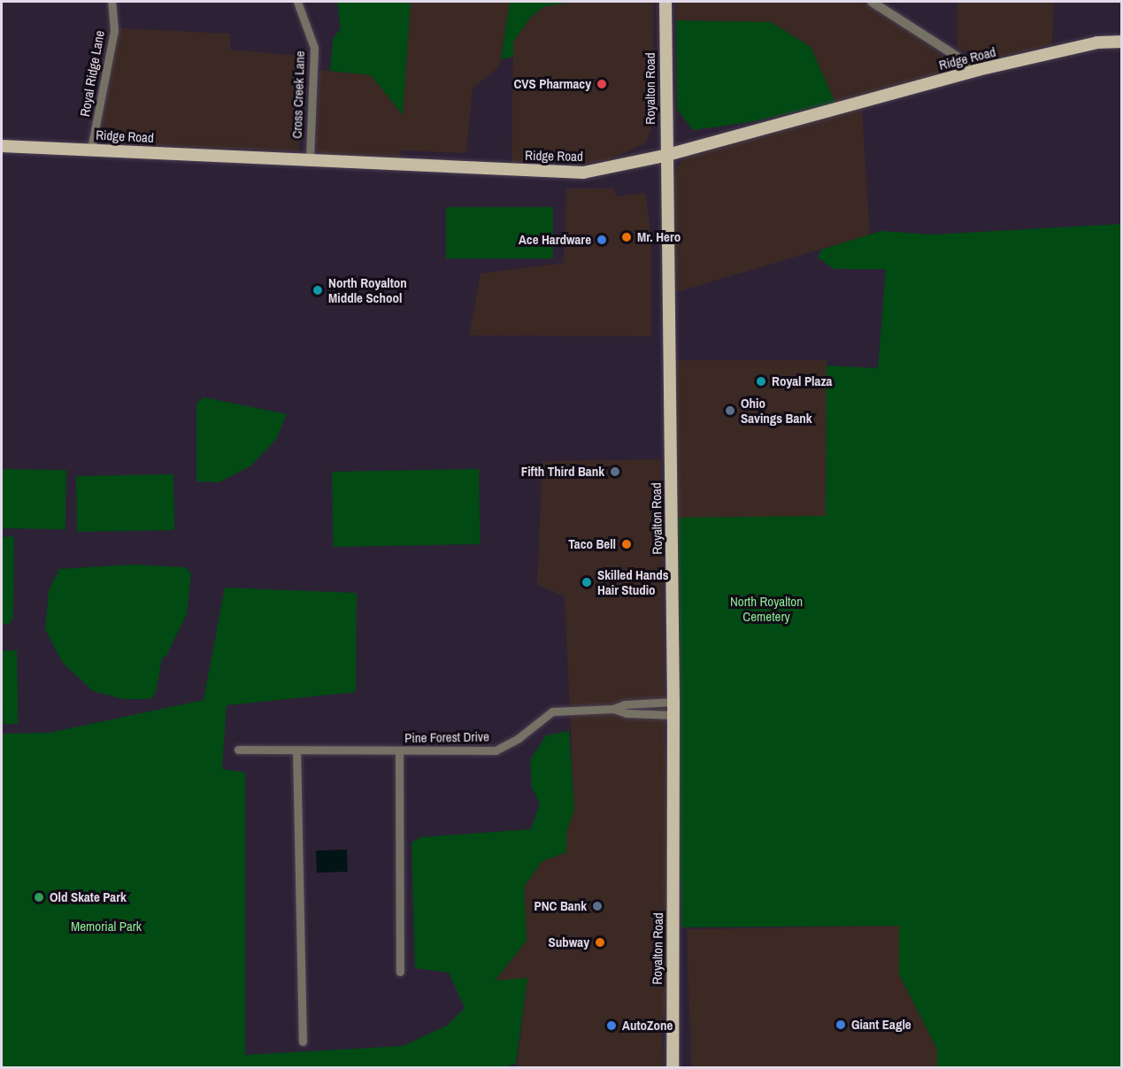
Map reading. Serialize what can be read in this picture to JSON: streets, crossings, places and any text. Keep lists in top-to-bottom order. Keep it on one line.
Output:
{"streets":{"main road":["Ridge Road","Royalton Road"],"street":["Royal Ridge Lane","Cross Creek Lane","Pine Forest Drive"]},"crossings":[["Ridge Road","Royal Ridge Lane"],["Ridge Road","Royalton Road"],["Ridge Road","Cross Creek Lane"],["Royalton Road","Pine Forest Drive"]],"parks":["North Royalton Cemetery","Memorial Park"],"places":["CVS Pharmacy","Mr. Hero","Ace Hardware","North Royalton Middle School","Royal Plaza","Ohio Savings Bank","Fifth Third Bank","Taco Bell","Skilled Hands Hair Studio","Old Skate Park","PNC Bank","Subway","Giant Eagle","AutoZone"]}
